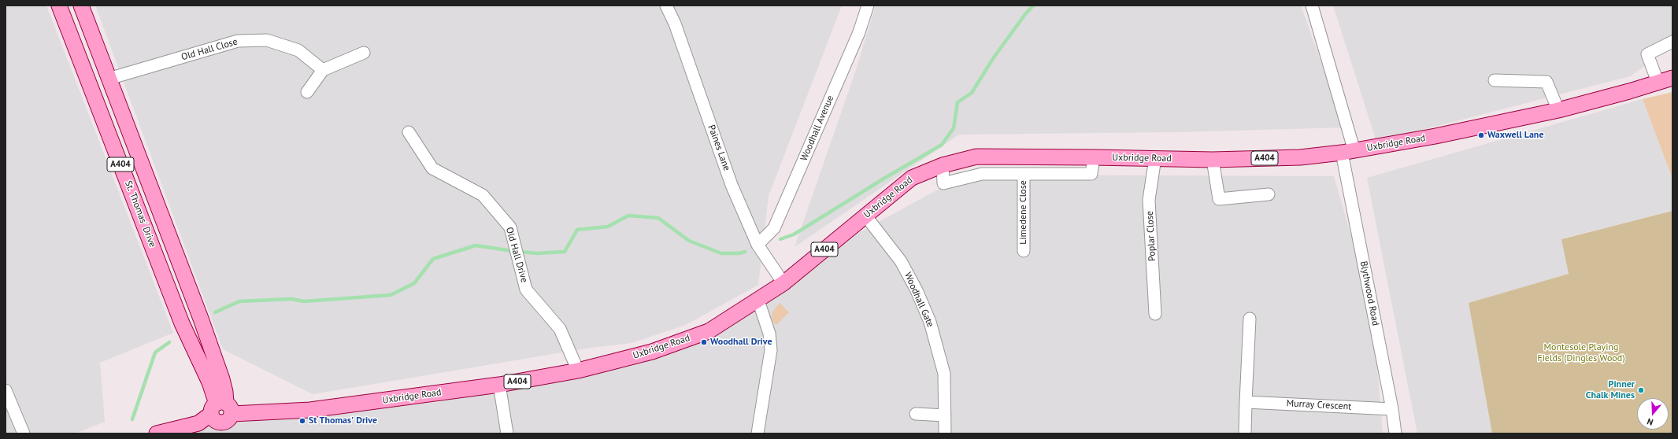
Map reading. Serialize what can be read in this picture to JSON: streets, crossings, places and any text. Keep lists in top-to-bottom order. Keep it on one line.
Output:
{"streets":{"main road":["Uxbridge Road","A404","St. Thomas' Drive"],"street":["Old Hall Close","Woodhall Avenue","Paines Lane","Limedene Close","Poplar Close","Old Hall Drive","Blythwood Road","Woodhall Gate","Murray Crescent"]},"crossings":[["Old Hall Close","St. Thomas' Drive"],["Woodhall Avenue","Paines Lane"],["Uxbridge Road","Paines Lane"],["Uxbridge Road","Limedene Close"],["Uxbridge Road","St. Thomas' Drive"],["Uxbridge Road","Poplar Close"],["Uxbridge Road","Old Hall Drive"],["Uxbridge Road","Blythwood Road"],["Uxbridge Road","Woodhall Gate"],["Blythwood Road","Murray Crescent"]],"parks":["Montesole Playing Fields (Dingles Wood)"],"places":["Waxwell Lane","Woodhall Drive","Pinner Chalk Mines","St Thomas' Drive"],"north":"bottom"}
